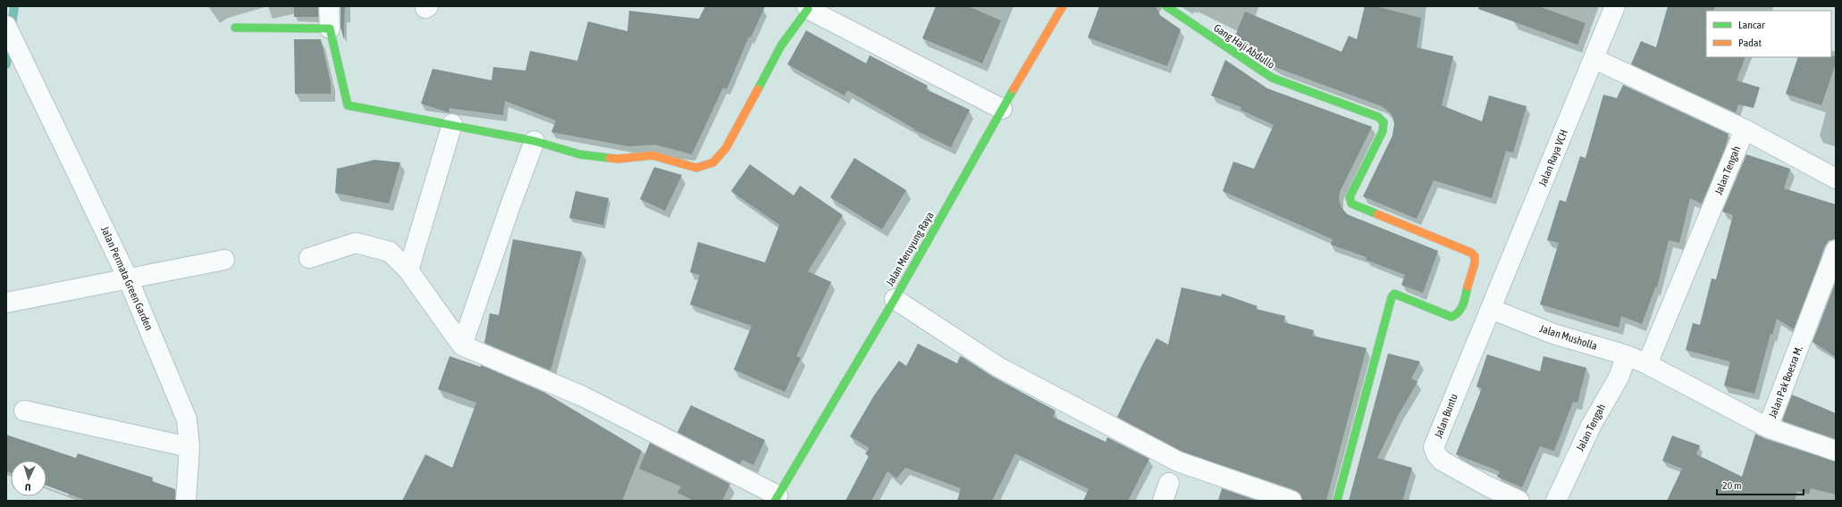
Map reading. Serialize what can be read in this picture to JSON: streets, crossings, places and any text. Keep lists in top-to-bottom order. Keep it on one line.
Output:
{"streets":{"street":["Gang Haji Abdullo","Jalan Raya VCH","Jalan Tengah","Jalan Meruyung Raya","Jalan Permata Green Garden","Jalan Musholla","Jalan Pak Boesra M.","Jalan Buntu"]},"crossings":[["Jalan Raya VCH","Jalan Musholla"],["Jalan Raya VCH","Jalan Buntu"],["Jalan Tengah","Jalan Musholla"],["Jalan Tengah","Jalan Pak Boesra M."],["Jalan Musholla","Jalan Pak Boesra M."],["Jalan Musholla","Jalan Buntu"]],"legend":["Lancar","Padat"],"scale_bar":"20 m","north":"bottom"}
